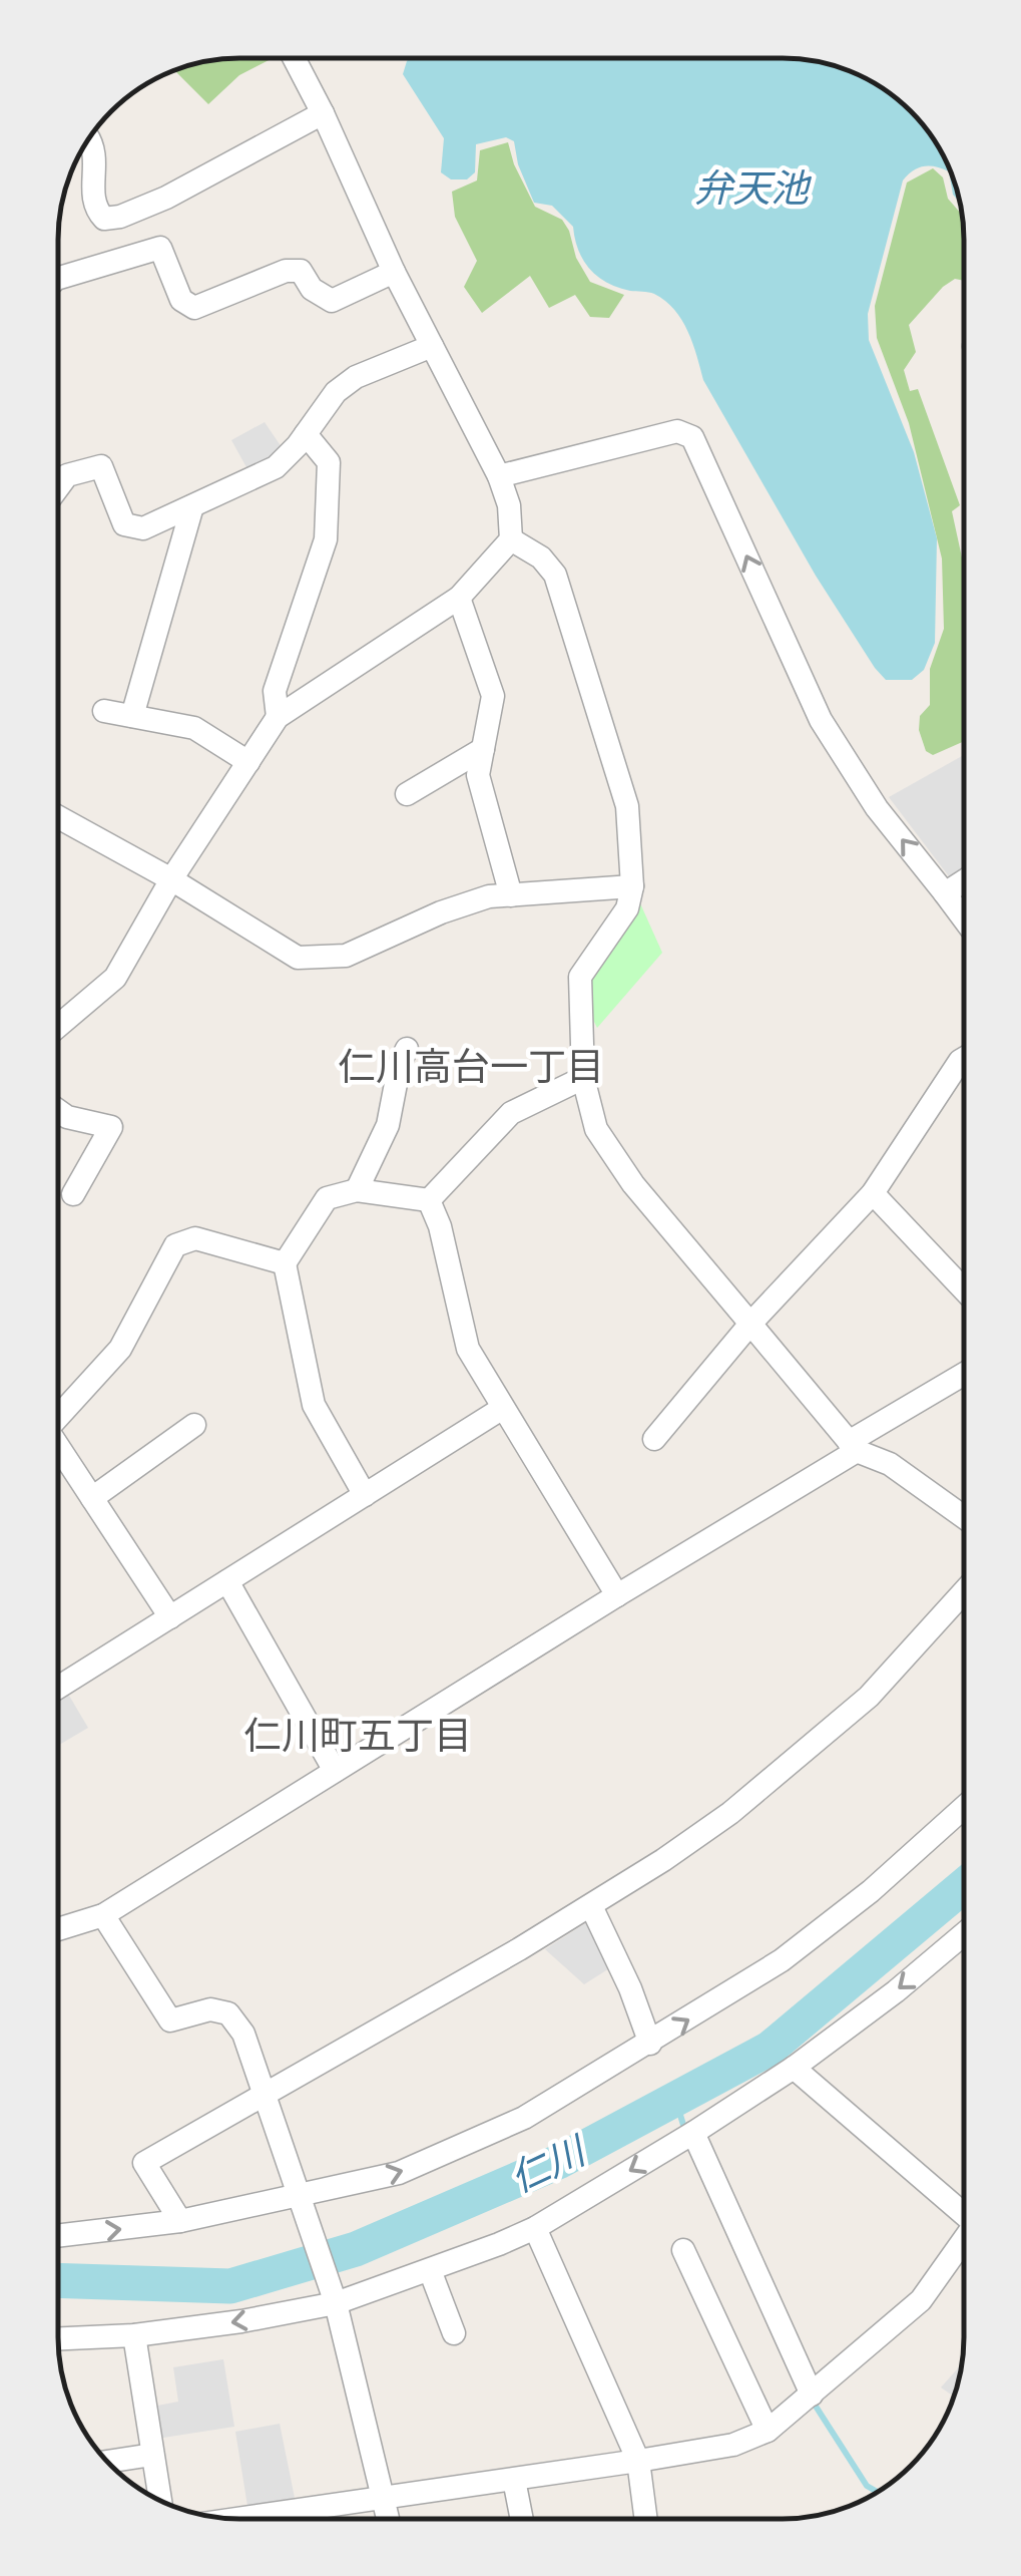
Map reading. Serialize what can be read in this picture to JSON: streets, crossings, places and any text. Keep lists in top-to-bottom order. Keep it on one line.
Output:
{"districts":["仁川高台一丁目","仁川町五丁目"],"water":["弁天池","仁川"]}
